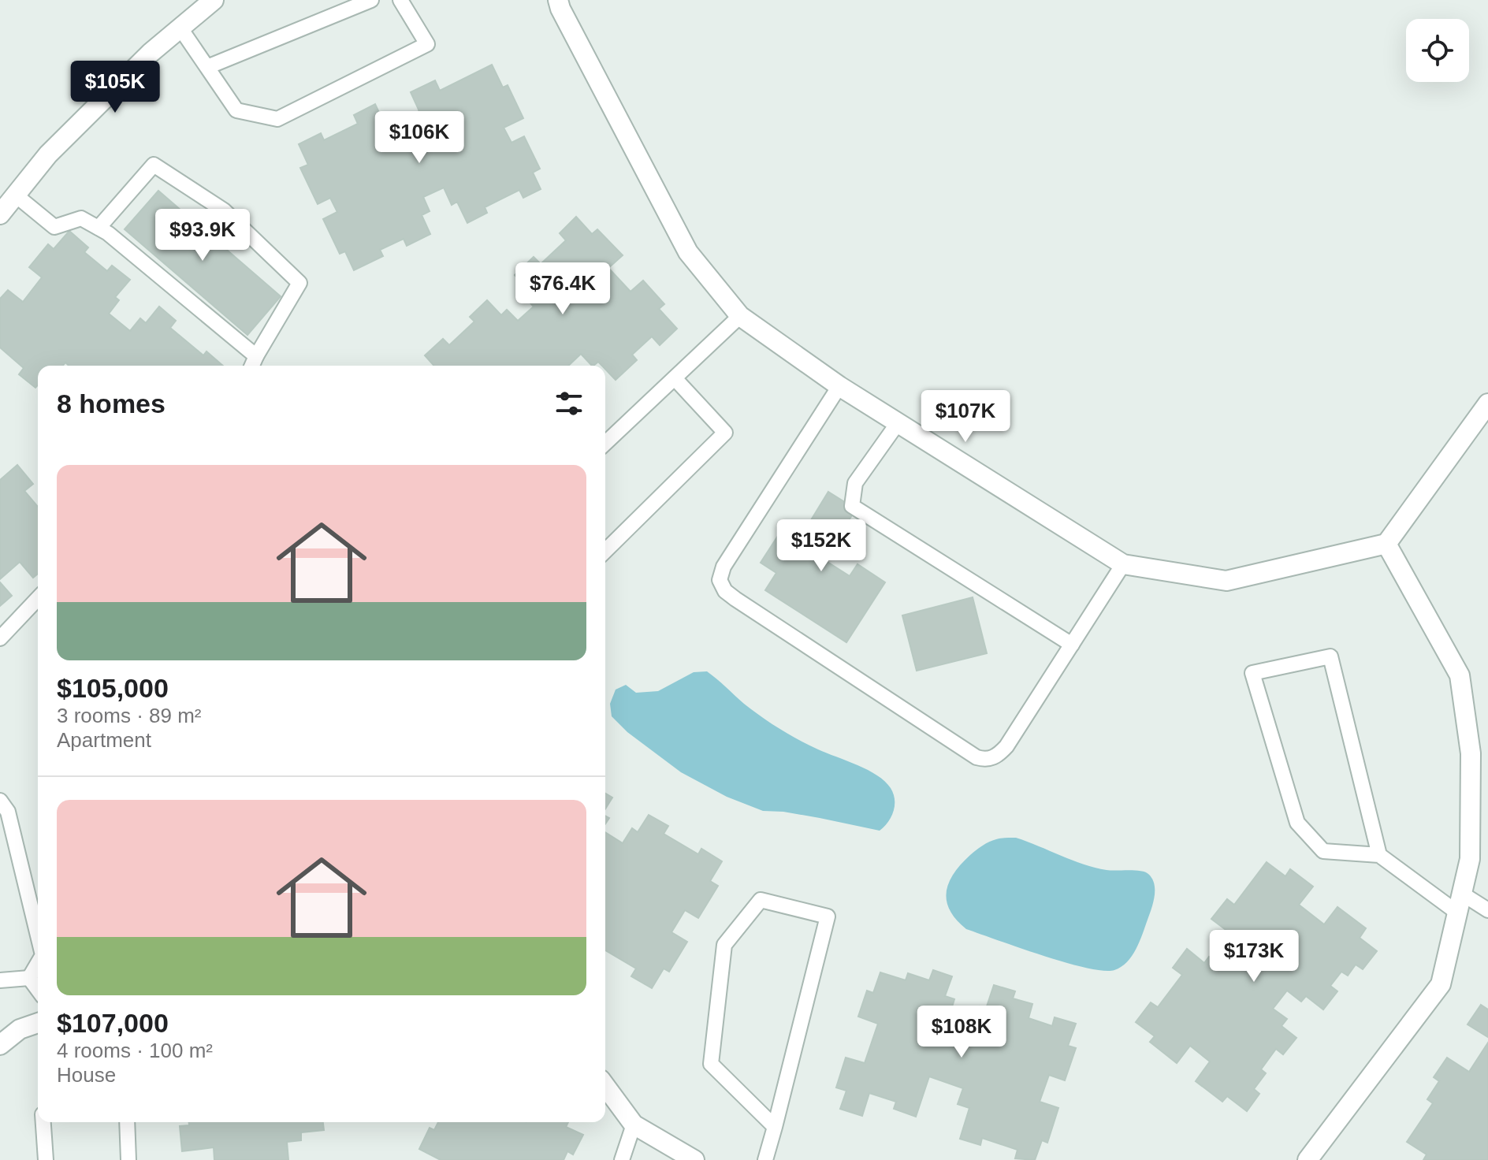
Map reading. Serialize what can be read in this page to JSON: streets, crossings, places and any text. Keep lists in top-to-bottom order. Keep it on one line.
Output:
{"page":{"price":["$105K","$106K","$93.9K","$76.4K","$107K","$152K","$173K","$108K"],"heading":"8 homes","list":[{"name":"$105,000","note":"3 rooms · 89 m² · Apartment"},{"name":"$107,000","note":"4 rooms · 100 m² · House"}]}}
